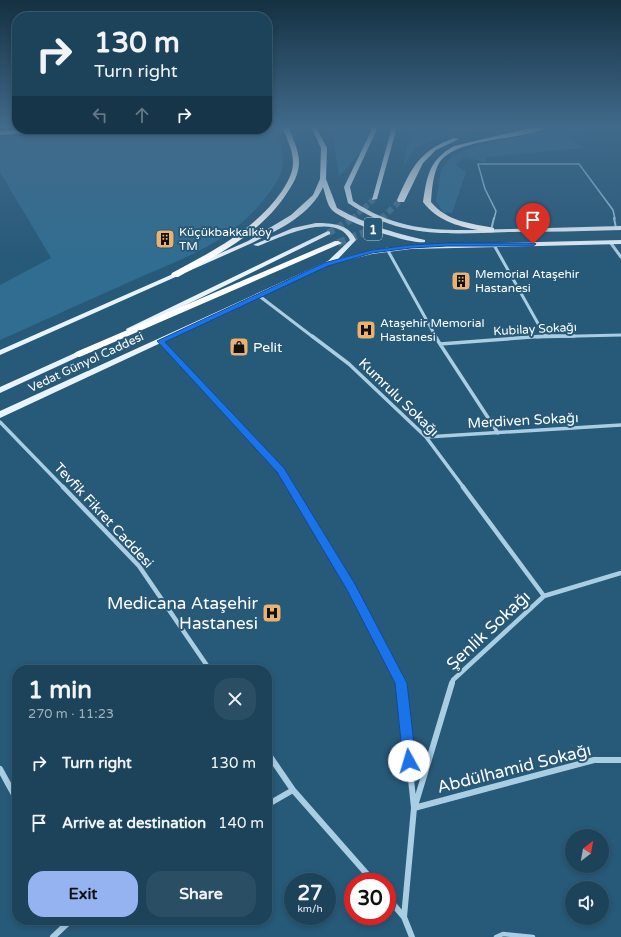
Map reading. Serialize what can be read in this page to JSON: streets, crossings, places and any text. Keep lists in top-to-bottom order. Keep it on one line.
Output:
{"streets":{"main road":["1","Vedat Günyol Caddesi"],"street":["Kubilay Sokağı","Kumrulu Sokağı","Merdiven Sokağı","Tevfik Fikret Caddesi","Şenlik Sokağı","Abdülhamid Sokağı"]},"crossings":[["1","Vedat Günyol Caddesi"],["Vedat Günyol Caddesi","Kumrulu Sokağı"],["Kumrulu Sokağı","Merdiven Sokağı"],["Kumrulu Sokağı","Şenlik Sokağı"],["Şenlik Sokağı","Abdülhamid Sokağı"]],"places":{"building":["Küçükbakkalköy TM","Memorial Ataşehir Hastanesi"],"hospital":["Ataşehir Memorial Hastanesi","Medicana Ataşehir Hastanesi"],"shop":["Pelit"]},"north":"top right","page":{"turn":["130 m","Turn right"],"heading":["1 min","270 m · 11:23"],"list":[{"name":"Turn right","value":"130 m"},{"name":"Arrive at destination","value":"140 m"}],"buttons":["Exit","Share"],"speed":"27 km/h","limit":"30"}}
